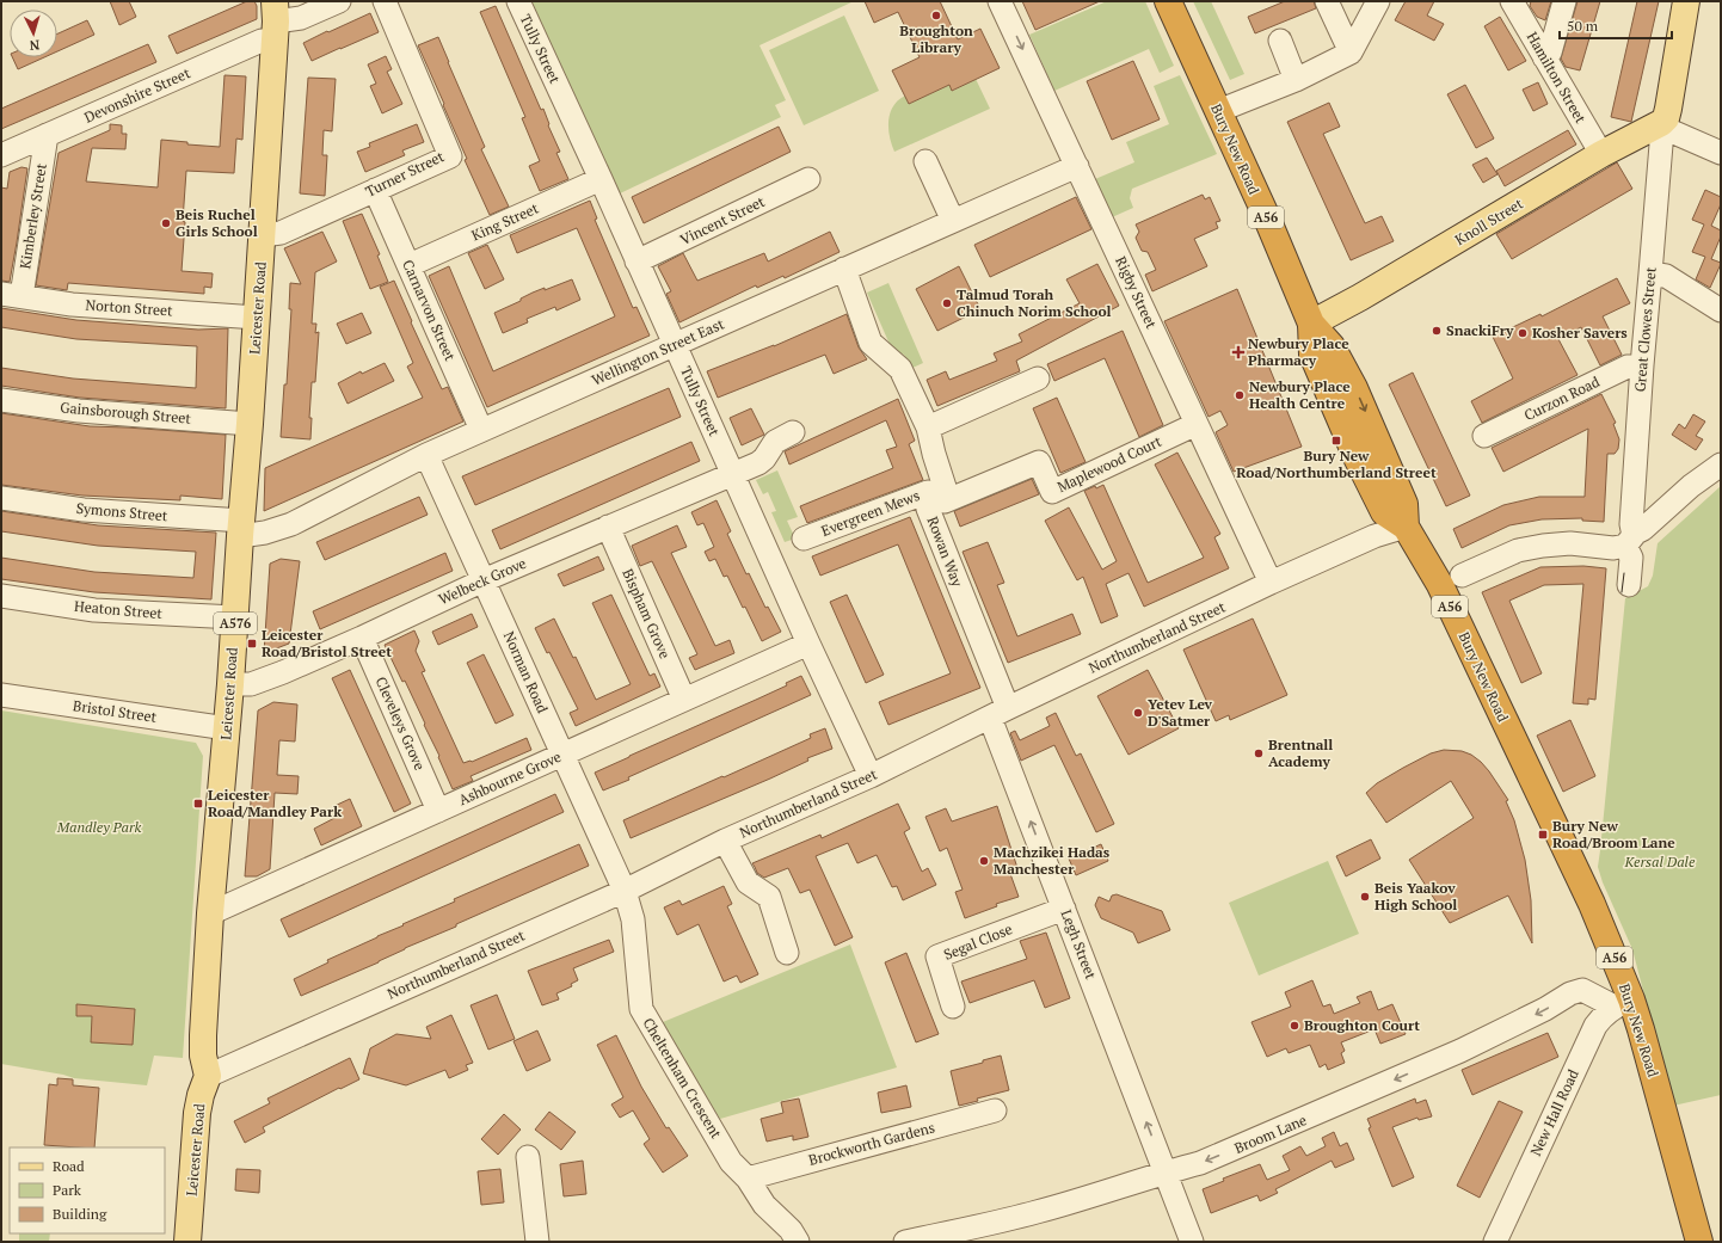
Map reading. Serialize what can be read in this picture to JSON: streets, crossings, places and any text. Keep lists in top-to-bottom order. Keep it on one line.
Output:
{"streets":{"highway":["Bury New Road","A56"],"main road":["Knoll Street","Leicester Road","Great Clowes Street","A576"],"street":["Tully Street","Hamilton Street","Devonshire Street","Turner Street","Kimberley Street","Vincent Street","King Street","Rigby Street","Norton Street","Carnarvon Street","Wellington Street East","Curzon Road","Gainsborough Street","Maplewood Court","Symons Street","Evergreen Mews","Rowan Way","Welbeck Grove","Heaton Street","Bispham Grove","Northumberland Street","Norman Road","Bristol Street","Cleveleys Grove","Ashbourne Grove","Segal Close","Legh Street","Cheltenham Crescent","New Hall Road","Broom Lane","Brockworth Gardens"]},"crossings":[["Tully Street","Vincent Street"],["Tully Street","King Street"],["Tully Street","Wellington Street East"],["Tully Street","Welbeck Grove"],["Tully Street","Northumberland Street"],["Tully Street","Ashbourne Grove"],["Hamilton Street","Knoll Street"],["Devonshire Street","Kimberley Street"],["Devonshire Street","Leicester Road"],["Bury New Road","A56"],["Bury New Road","Knoll Street"],["Bury New Road","Northumberland Street"],["Bury New Road","New Hall Road"],["Bury New Road","Broom Lane"],["Turner Street","Leicester Road"],["Turner Street","Carnarvon Street"],["Kimberley Street","Norton Street"],["A56","Knoll Street"],["A56","Northumberland Street"],["King Street","Carnarvon Street"],["Knoll Street","Great Clowes Street"],["Rigby Street","Wellington Street East"],["Rigby Street","Maplewood Court"],["Rigby Street","Northumberland Street"],["Norton Street","Leicester Road"],["Leicester Road","Wellington Street East"],["Leicester Road","Gainsborough Street"],["Leicester Road","Symons Street"],["Leicester Road","Welbeck Grove"],["Leicester Road","Heaton Street"],["Leicester Road","Northumberland Street"],["Leicester Road","Bristol Street"],["Leicester Road","Ashbourne Grove"],["Carnarvon Street","Wellington Street East"],["Great Clowes Street","Curzon Road"],["Wellington Street East","Symons Street"],["Wellington Street East","Norman Road"],["Maplewood Court","Evergreen Mews"],["Maplewood Court","Rowan Way"],["Evergreen Mews","Rowan Way"],["Rowan Way","Northumberland Street"],["Rowan Way","Legh Street"],["Welbeck Grove","Bispham Grove"],["Welbeck Grove","Norman Road"],["Welbeck Grove","Cleveleys Grove"],["Bispham Grove","Ashbourne Grove"],["Northumberland Street","Norman Road"],["Northumberland Street","Legh Street"],["Northumberland Street","Cheltenham Crescent"],["Norman Road","Ashbourne Grove"],["Norman Road","Cheltenham Crescent"],["Cleveleys Grove","Ashbourne Grove"],["Segal Close","Legh Street"],["Legh Street","Broom Lane"],["Cheltenham Crescent","Brockworth Gardens"],["New Hall Road","Broom Lane"]],"one_way":["Legh Street","Broom Lane"],"parks":["Mandley Park","Kersal Dale"],"places":{"other":["Broughton Library","Beis Ruchel Girls School","Talmud Torah Chinuch Norim School","SnackiFry","Kosher Savers","Newbury Place Health Centre","Yetev Lev D'Satmer","Brentnall Academy","Machzikei Hadas Manchester","Beis Yaakov High School","Broughton Court"],"health":["Newbury Place Pharmacy"],"transit":["Bury New Road/Northumberland Street","Leicester Road/Bristol Street","Leicester Road/Mandley Park","Bury New Road/Broom Lane"]},"legend":["Road","Park","Building"],"scale_bar":"50 m","north":"bottom"}
